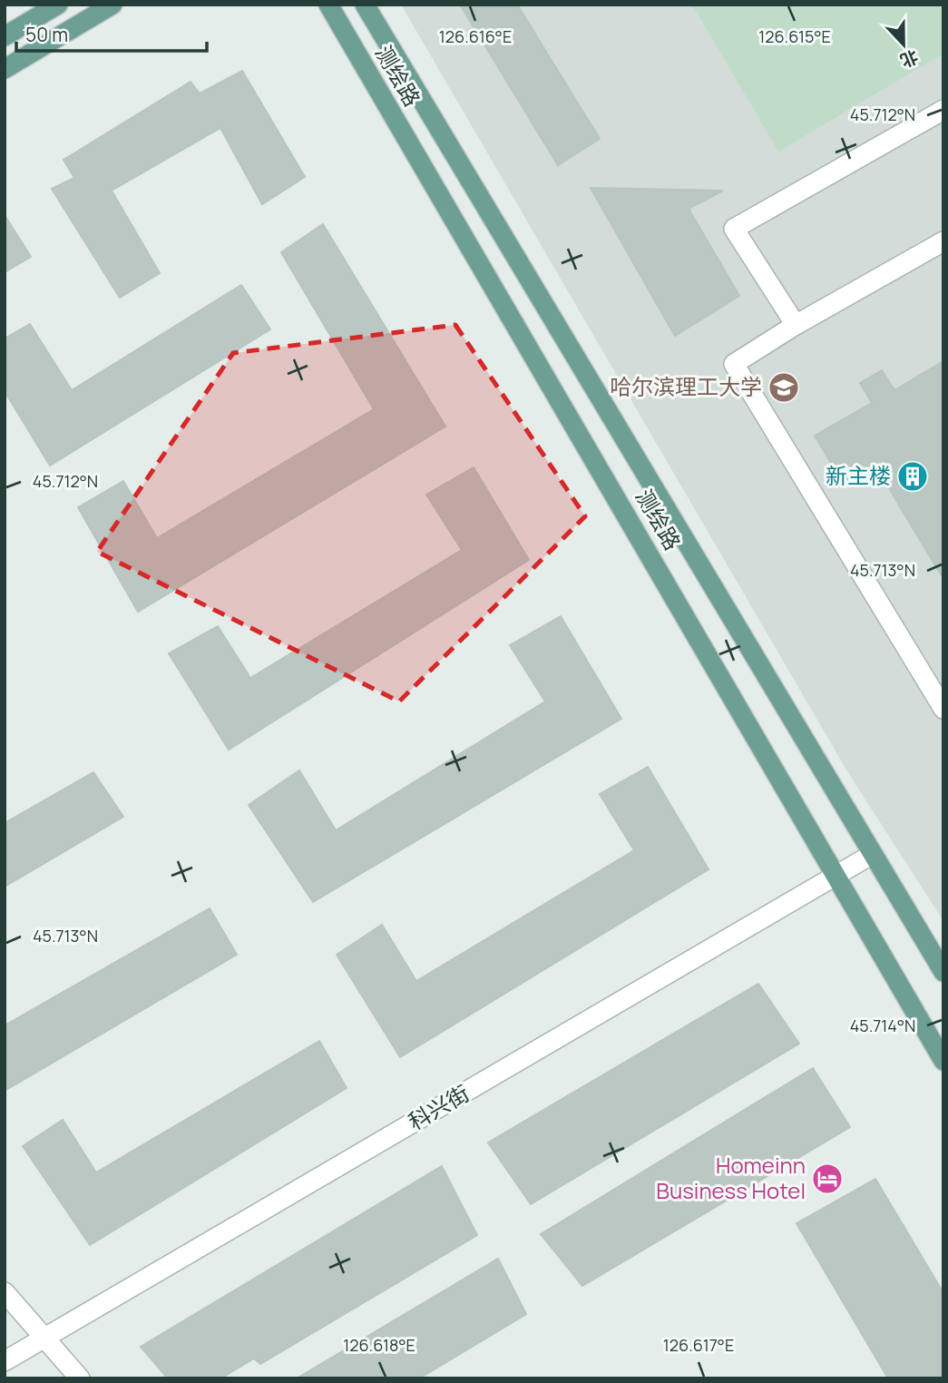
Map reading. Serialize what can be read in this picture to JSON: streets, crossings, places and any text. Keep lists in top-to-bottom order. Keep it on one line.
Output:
{"streets":{"main road":["测绘路"],"street":["科兴街"]},"crossings":[["测绘路","科兴街"]],"places":{"school or university":["哈尔滨理工大学"],"building":["新主楼"],"hotel":["Homeinn Business Hotel"]},"scale_bar":"50 m","north":"bottom","coordinates":["126.616°E","126.615°E","45.712°N","45.713°N","45.714°N","126.618°E","126.617°E"]}
